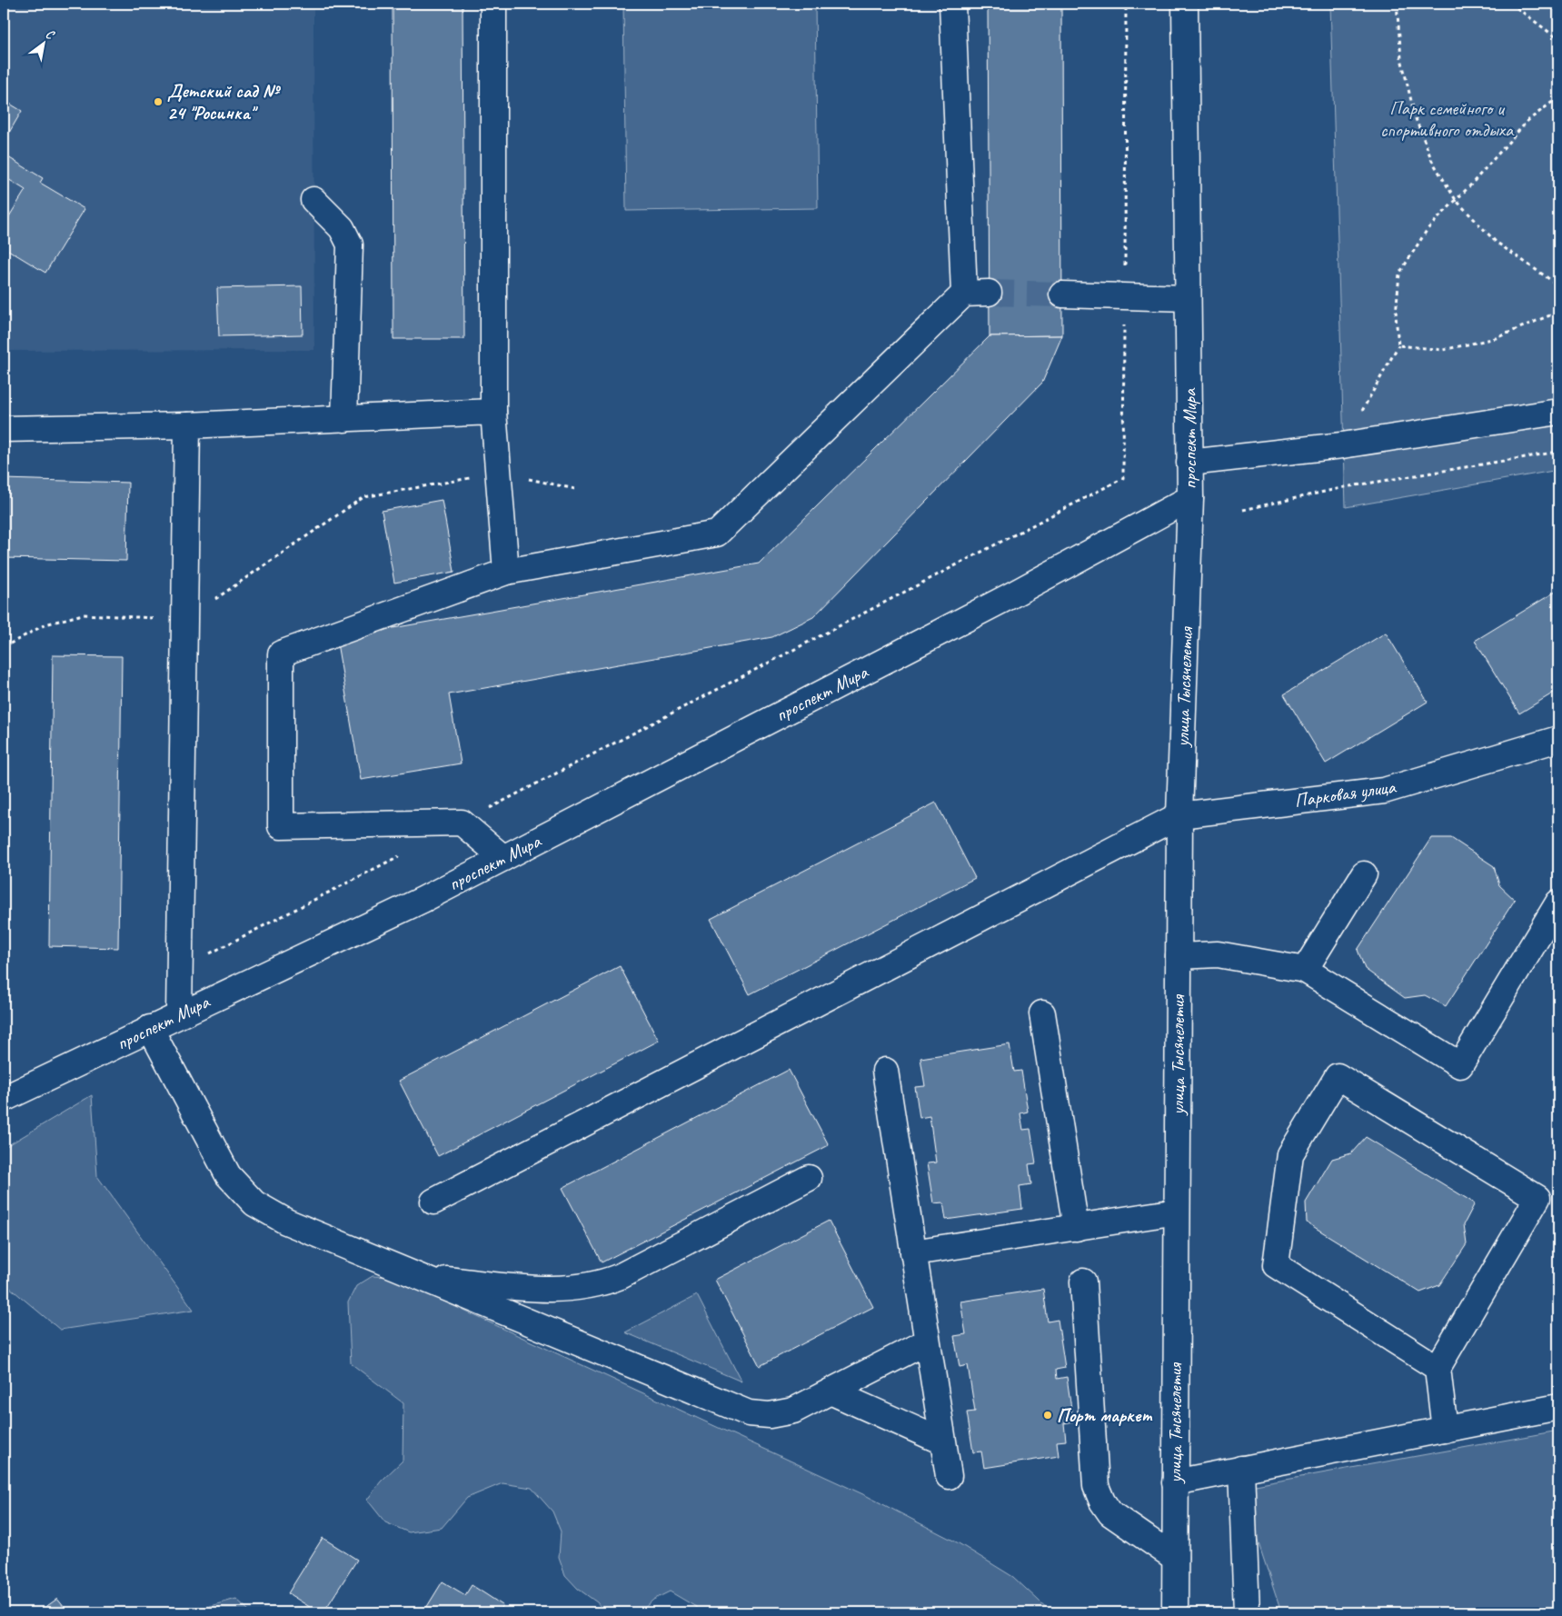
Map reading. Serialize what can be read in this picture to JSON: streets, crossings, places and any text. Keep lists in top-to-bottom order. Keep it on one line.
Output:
{"streets":{"street":["проспект Мира","улица Тысячелетия","Парковая улица"]},"crossings":[["проспект Мира","улица Тысячелетия"],["улица Тысячелетия","Парковая улица"]],"parks":["Парк семейного и спортивного отдыха"],"places":["Детский сад № 24 \"Росинка\"","Порт маркет"],"north":"top right"}
